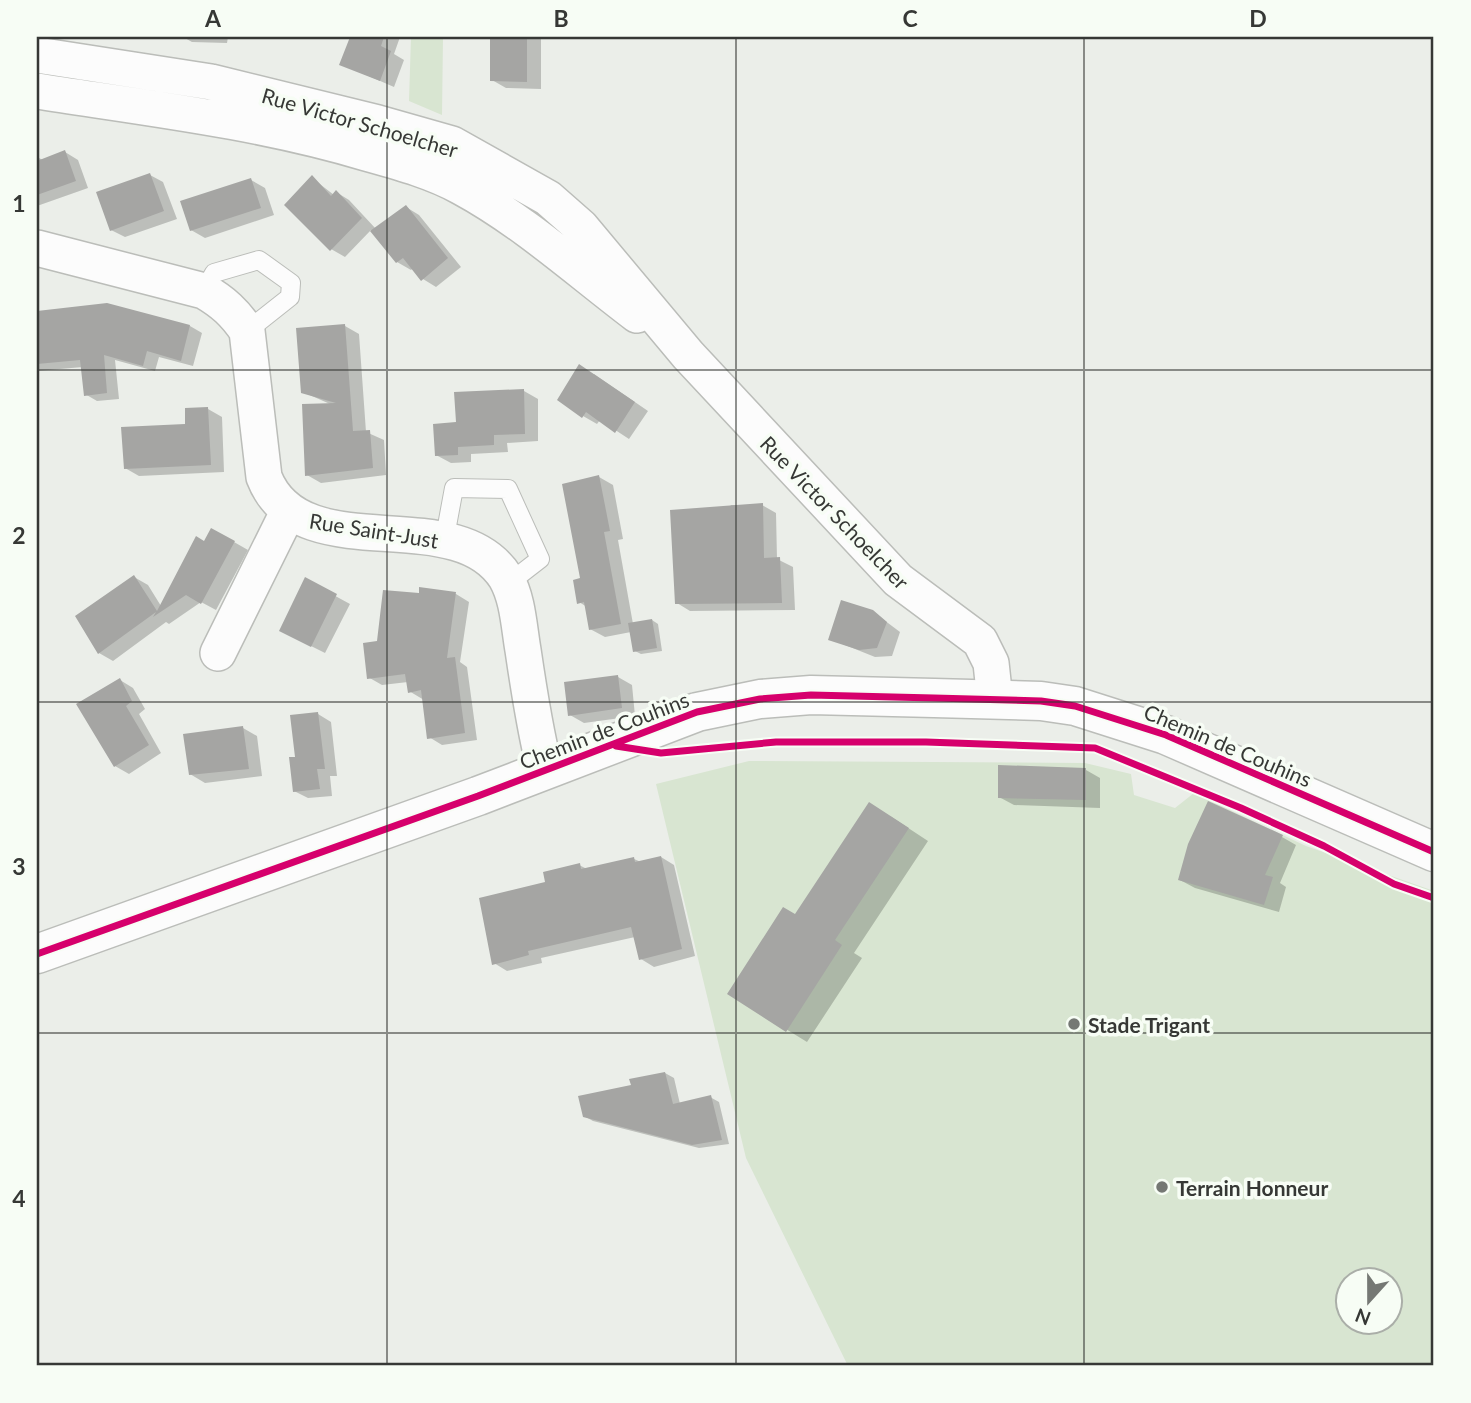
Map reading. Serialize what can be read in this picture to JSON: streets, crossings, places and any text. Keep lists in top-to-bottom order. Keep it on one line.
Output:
{"streets":{"street":["Rue Victor Schoelcher","Rue Saint-Just","Chemin de Couhins"]},"crossings":[["Rue Victor Schoelcher","Chemin de Couhins"],["Rue Saint-Just","Chemin de Couhins"]],"places":["Stade Trigant","Terrain Honneur"],"north":"bottom","grid":{"columns":["A","B","C","D"],"rows":["1","2","3","4"]}}
